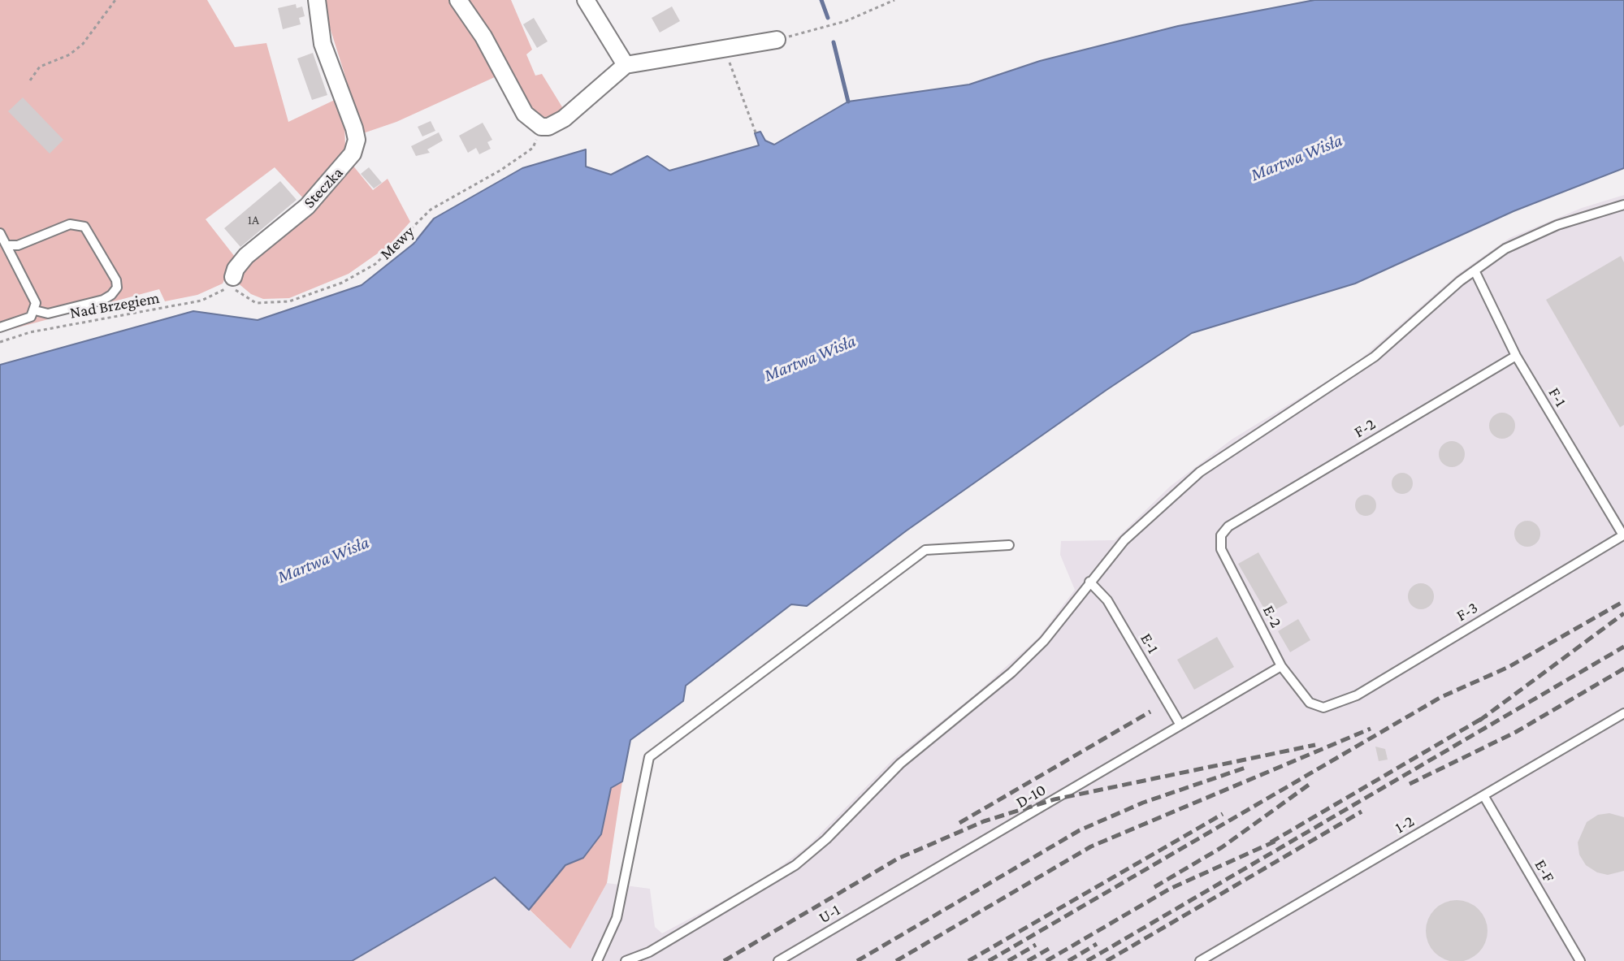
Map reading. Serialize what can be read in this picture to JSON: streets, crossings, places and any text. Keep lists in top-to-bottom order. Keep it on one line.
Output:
{"streets":{"street":["Steczka"],"lane":["F-1","F-2","F-3","E-2","E-1","D-10","1-2","E-F","U-1"],"path":["Mewy","Nad Brzegiem"]},"crossings":[["Steczka","Mewy"],["Steczka","Nad Brzegiem"],["Mewy","Nad Brzegiem"],["F-1","F-2"],["F-1","F-3"],["F-2","E-2"],["F-3","E-2"],["E-2","D-10"],["E-1","D-10"],["D-10","U-1"],["1-2","E-F"]],"water":["Martwa Wisła"],"house_numbers":["1A"]}
